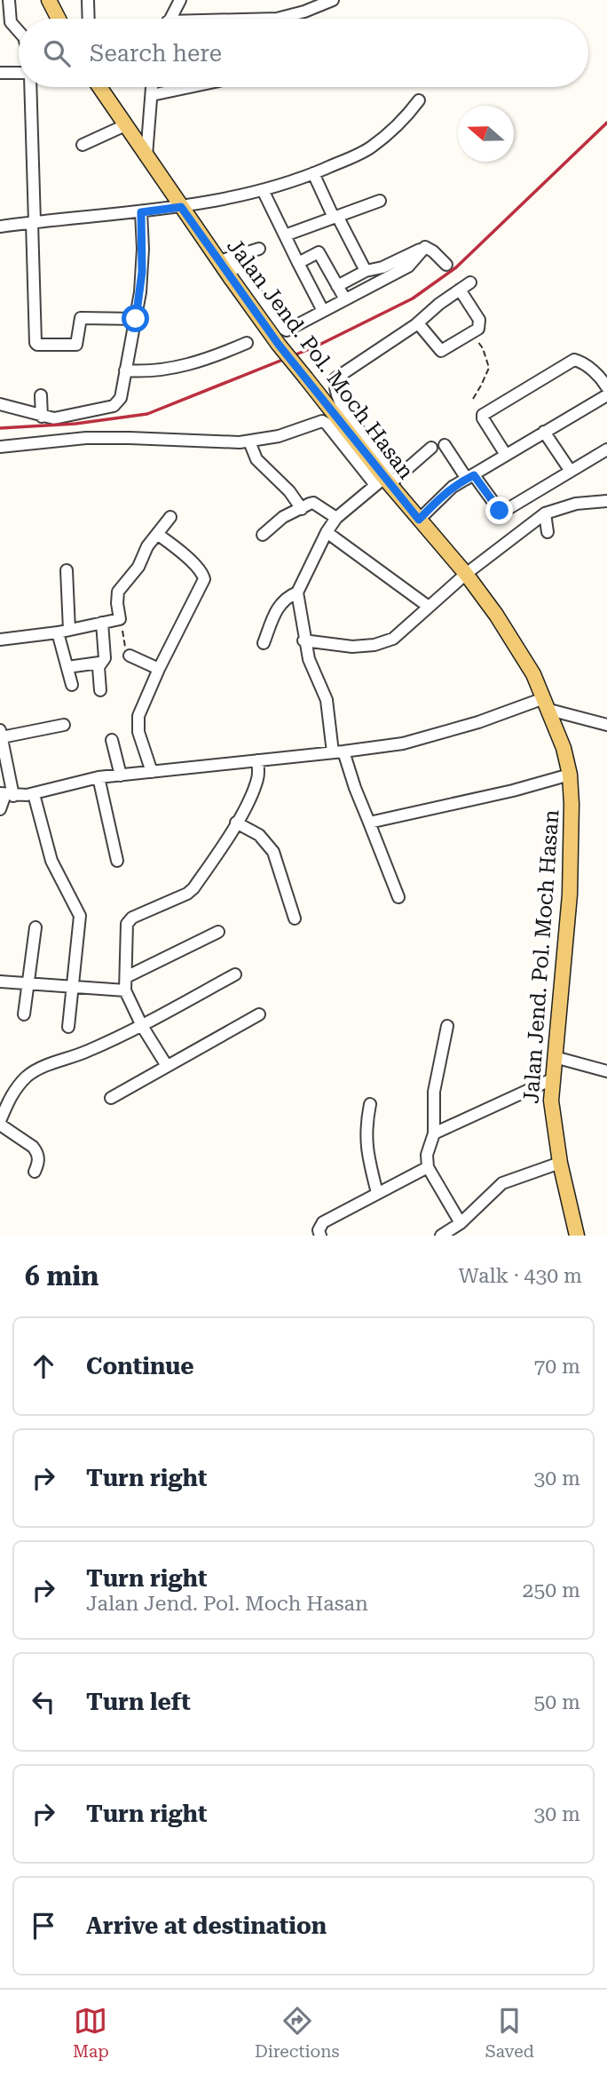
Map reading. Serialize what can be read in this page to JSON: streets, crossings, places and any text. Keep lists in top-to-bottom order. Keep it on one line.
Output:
{"streets":{"main road":["Jalan Jend. Pol. Moch Hasan"]},"north":"left","page":{"search":"Search here","heading":["6 min","Walk · 430 m"],"list":[["Continue","70 m"],["Turn right","30 m"],["Turn right","Jalan Jend. Pol. Moch Hasan","250 m"],["Turn left","50 m"],["Turn right","30 m"],"Arrive at destination"],"nav":["Map","Directions","Saved"]}}
